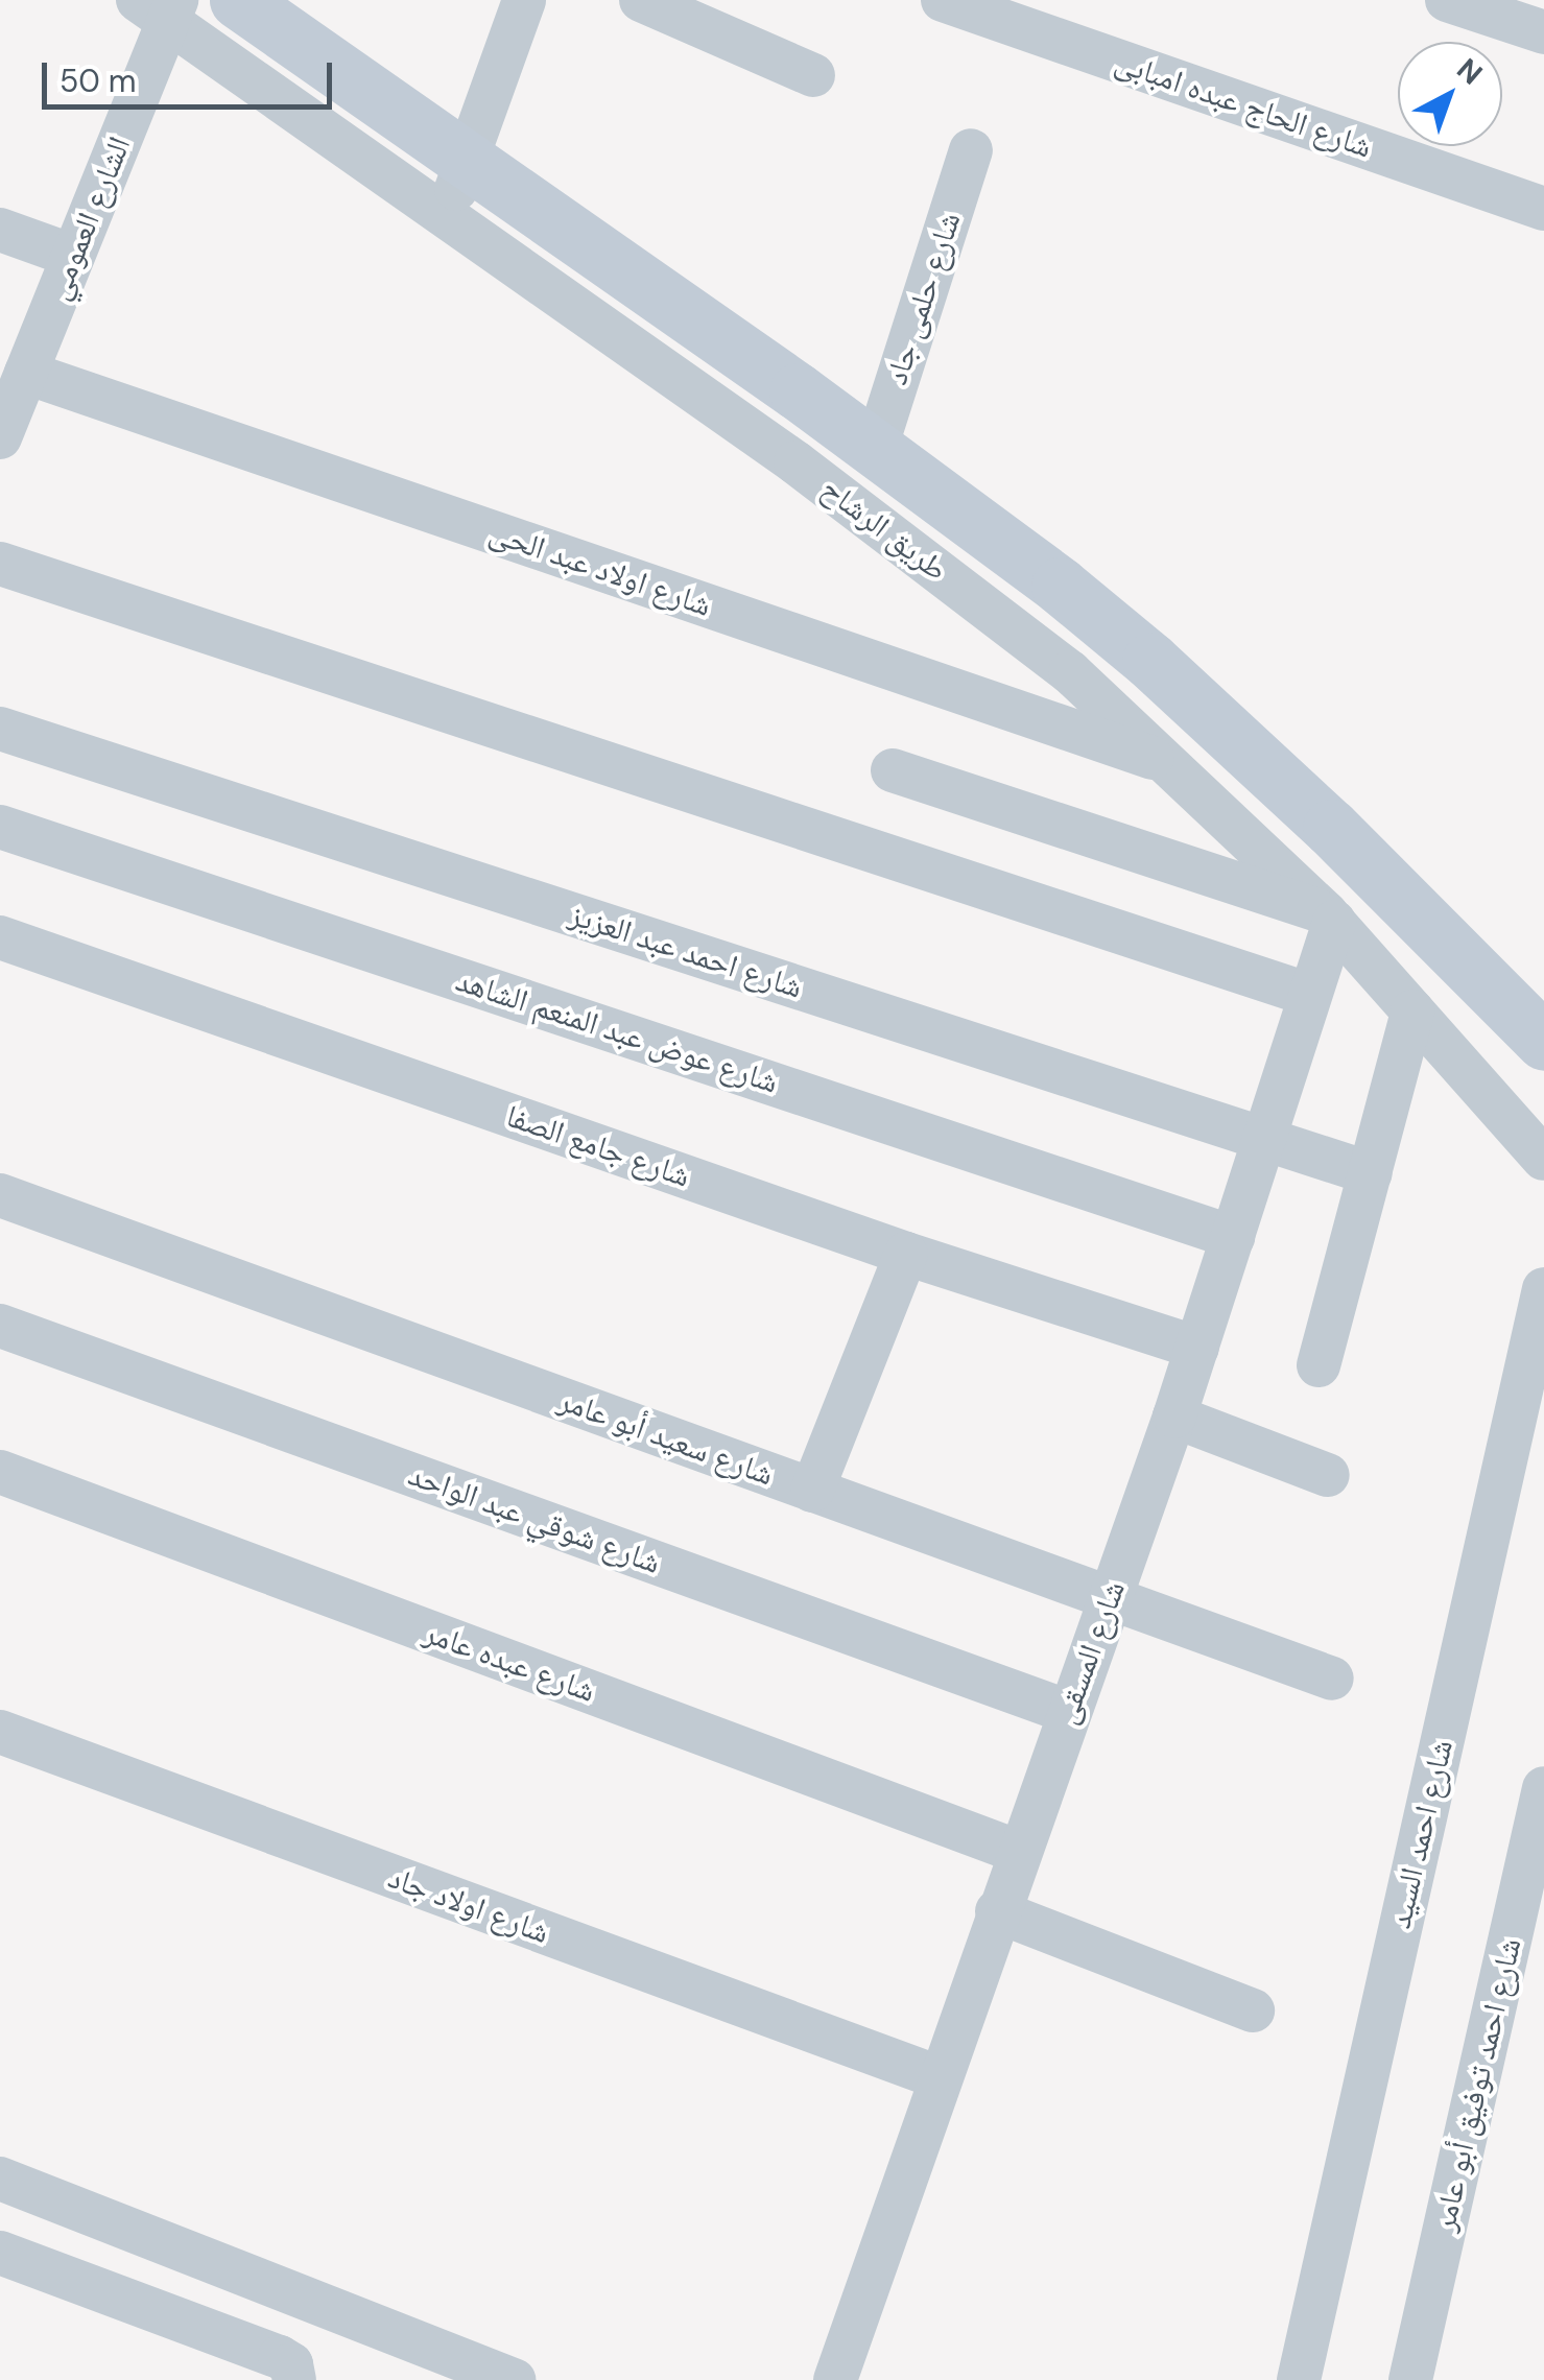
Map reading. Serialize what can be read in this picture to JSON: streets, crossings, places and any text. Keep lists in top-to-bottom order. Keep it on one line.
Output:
{"streets":{"street":["شارع الحاج عبده امبابى","الشارع العمومي","شارع حلمى جاد","طريق الرشاح","شارع اولاد عبد الحى","شارع احمد عبد العزيز","شارع عوض عبد المنعم الشاهد","شارع جامع الصفا","شارع سعيد أبو عامر","شارع شوقي عبد الواحد","شارع المسقى","شارع عبده عامر","شارع احمد السيد","شارع اولاد جاد","شارع احمد توفيق أبو عامر"]},"crossings":[["الشارع العمومي","طريق الرشاح"],["الشارع العمومي","شارع اولاد عبد الحى"],["شارع حلمى جاد","طريق الرشاح"],["طريق الرشاح","شارع اولاد عبد الحى"],["طريق الرشاح","شارع المسقى"],["شارع احمد عبد العزيز","شارع المسقى"],["شارع عوض عبد المنعم الشاهد","شارع المسقى"],["شارع جامع الصفا","شارع المسقى"],["شارع سعيد أبو عامر","شارع المسقى"],["شارع شوقي عبد الواحد","شارع المسقى"],["شارع المسقى","شارع عبده عامر"],["شارع المسقى","شارع اولاد جاد"]],"scale_bar":"50 m","north":"top right"}
